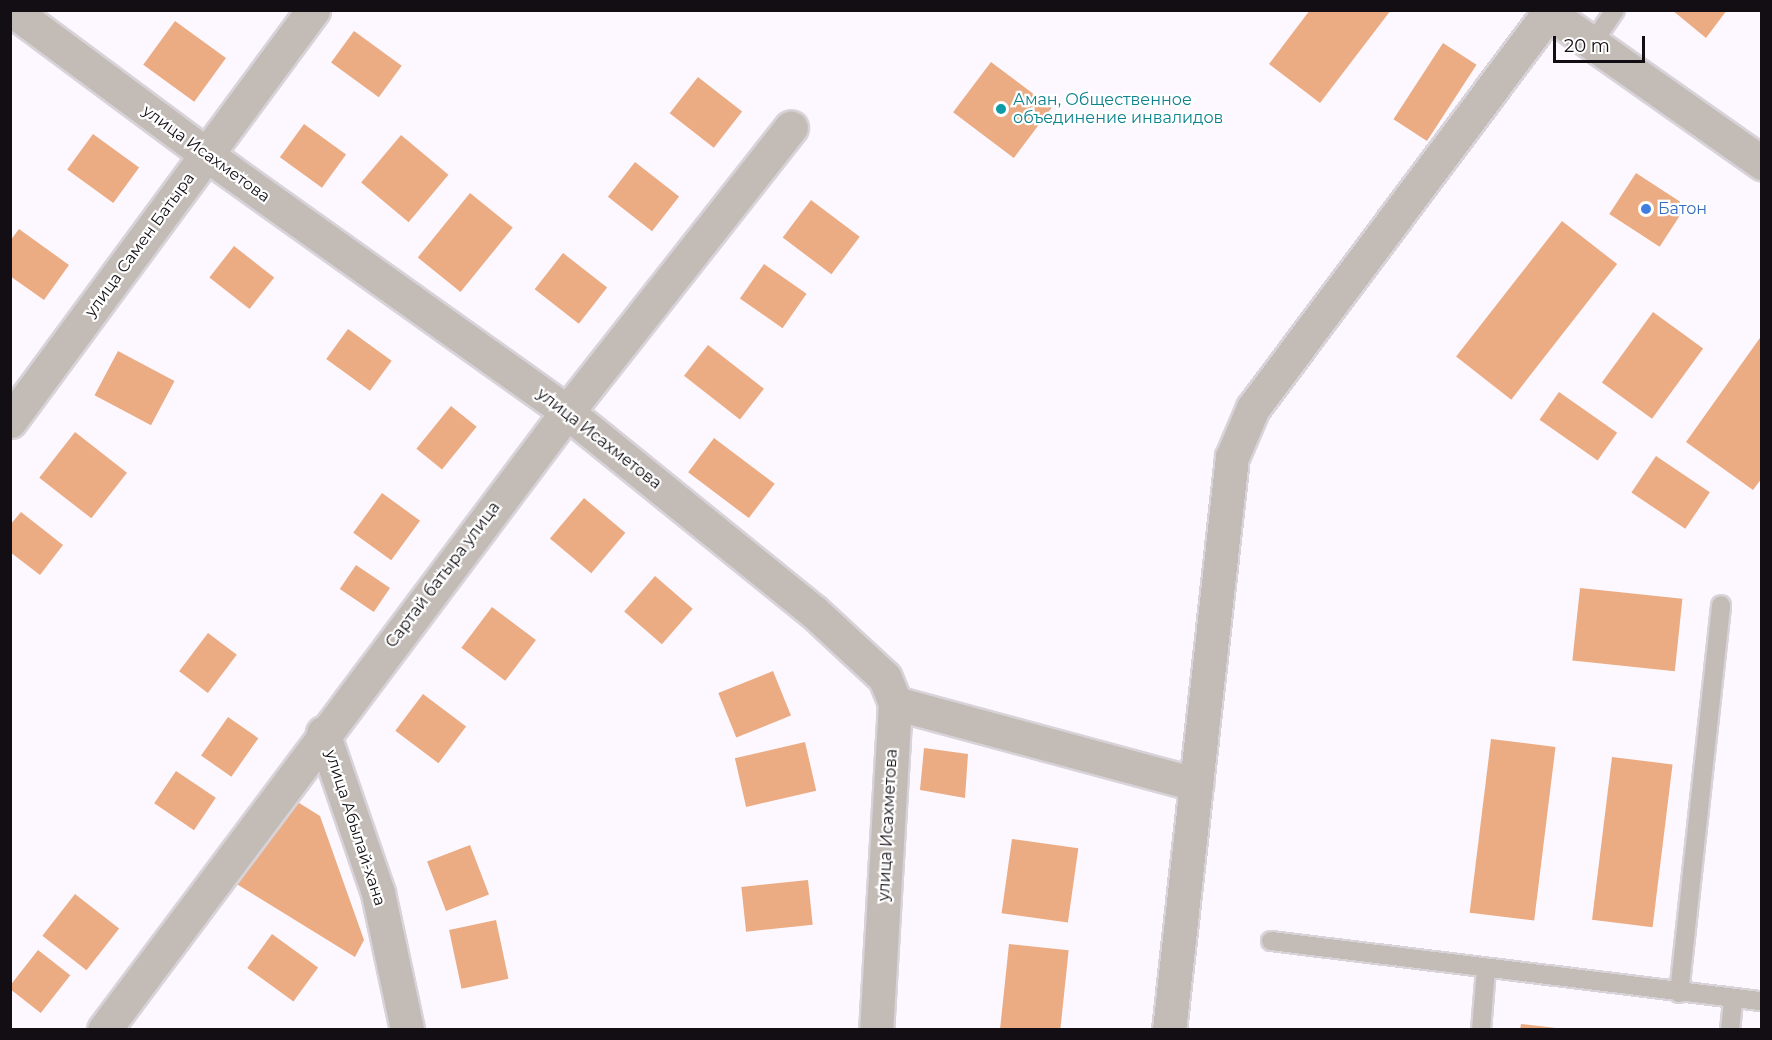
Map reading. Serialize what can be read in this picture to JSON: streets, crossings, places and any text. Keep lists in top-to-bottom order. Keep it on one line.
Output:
{"streets":{"street":["улица Исахметова","улица Самен Батыра","Сартай батыра улица","улица Абылай-хана"]},"crossings":[["улица Исахметова","улица Самен Батыра"],["улица Исахметова","Сартай батыра улица"],["Сартай батыра улица","улица Абылай-хана"]],"places":["Аман, Общественное объединение инвалидов","Батон"],"scale_bar":"20 m"}
